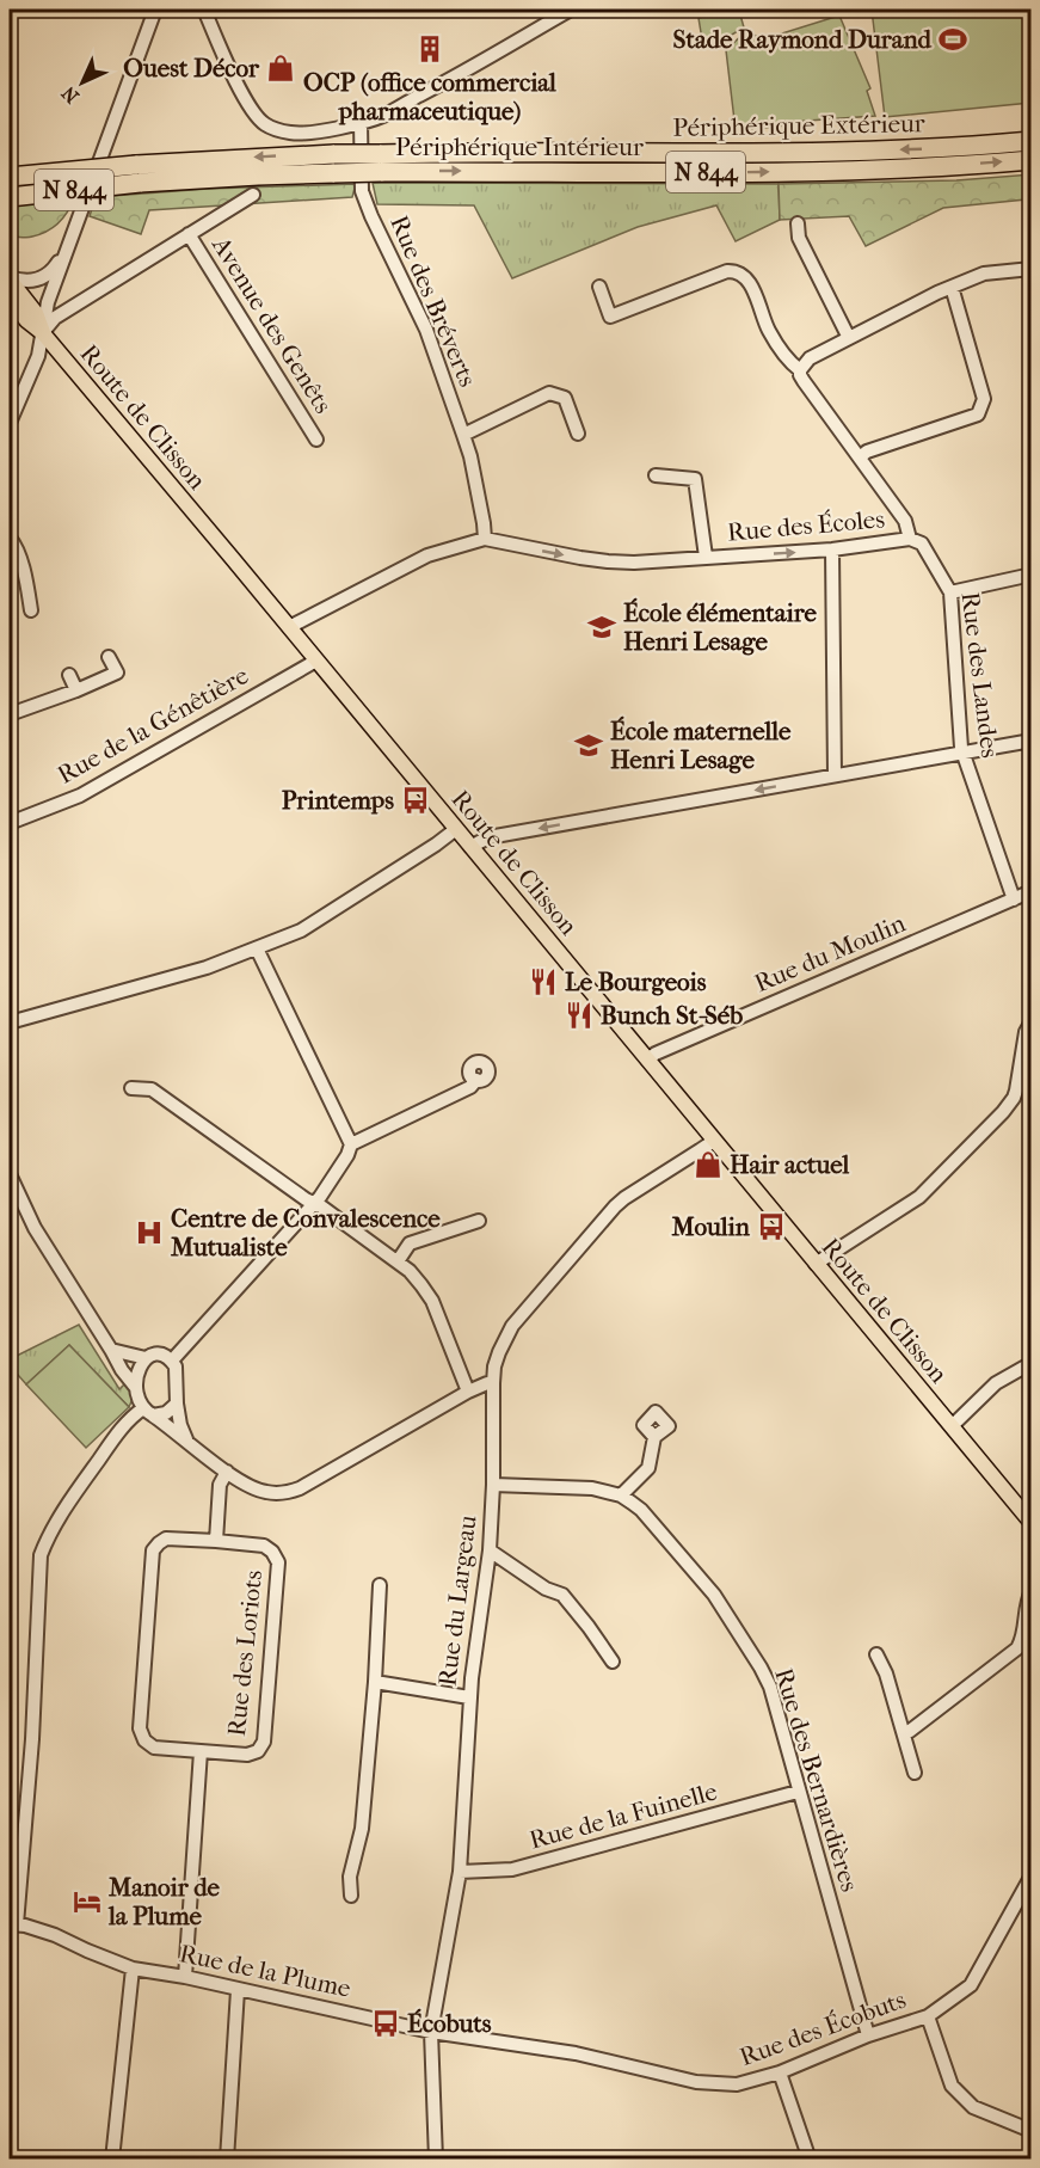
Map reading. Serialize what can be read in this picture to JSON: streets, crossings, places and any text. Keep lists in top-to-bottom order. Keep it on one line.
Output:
{"streets":{"highway":["Périphérique Extérieur","Périphérique Intérieur","N 844"],"main road":["Route de Clisson"],"street":["Rue des Bréverts","Avenue des Genêts","Rue des Écoles","Rue des Landes","Rue de la Génêtière","Rue du Moulin","Rue du Largeau","Rue des Loriots","Rue des Bernardières","Rue de la Fuinelle","Rue de la Plume","Rue des Écobuts"]},"crossings":[["Périphérique Extérieur","Périphérique Intérieur"],["Rue des Bréverts","Rue des Écoles"],["Route de Clisson","Rue des Écoles"],["Route de Clisson","Rue de la Génêtière"],["Route de Clisson","Rue du Moulin"],["Route de Clisson","Rue du Largeau"],["Rue des Écoles","Rue des Landes"],["Rue des Landes","Rue du Moulin"],["Rue du Largeau","Rue des Bernardières"],["Rue du Largeau","Rue de la Fuinelle"],["Rue du Largeau","Rue de la Plume"],["Rue du Largeau","Rue des Écobuts"],["Rue des Loriots","Rue de la Plume"],["Rue des Bernardières","Rue de la Fuinelle"],["Rue des Bernardières","Rue des Écobuts"],["Rue de la Plume","Rue des Écobuts"]],"one_way":["Périphérique Extérieur","Périphérique Intérieur","Rue des Écoles"],"places":{"sports":["Stade Raymond Durand"],"building":["OCP (office commercial pharmaceutique)"],"shop":["Ouest Décor","Hair actuel"],"school or university":["École élémentaire Henri Lesage","École maternelle Henri Lesage"],"bus stop":["Printemps","Moulin","Écobuts"],"restaurant":["Le Bourgeois","Bunch St-Séb"],"hospital":["Centre de Convalescence Mutualiste"],"hotel":["Manoir de la Plume"]},"north":"bottom left"}
